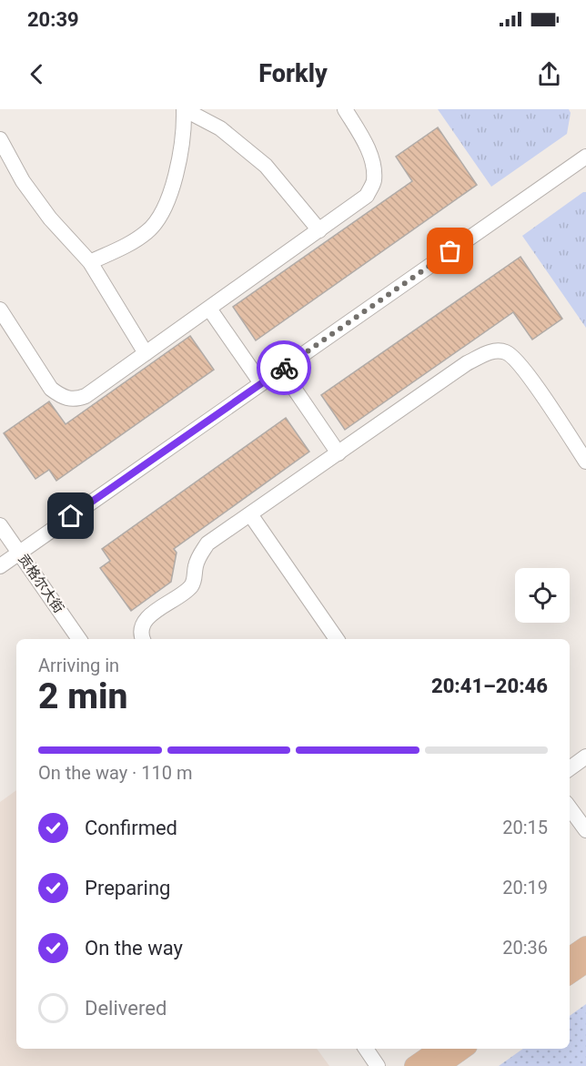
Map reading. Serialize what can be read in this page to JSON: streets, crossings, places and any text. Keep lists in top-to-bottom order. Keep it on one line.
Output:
{"streets":{"street":["贡格尔大街"]},"page":{"status":"20:39","header":"Forkly","heading":["2 min","Arriving in","20:41–20:46"],"bar":"On the way · 110 m","list":[["Confirmed","20:15"],["Preparing","20:19"],["On the way","20:36"],"Delivered"]}}
